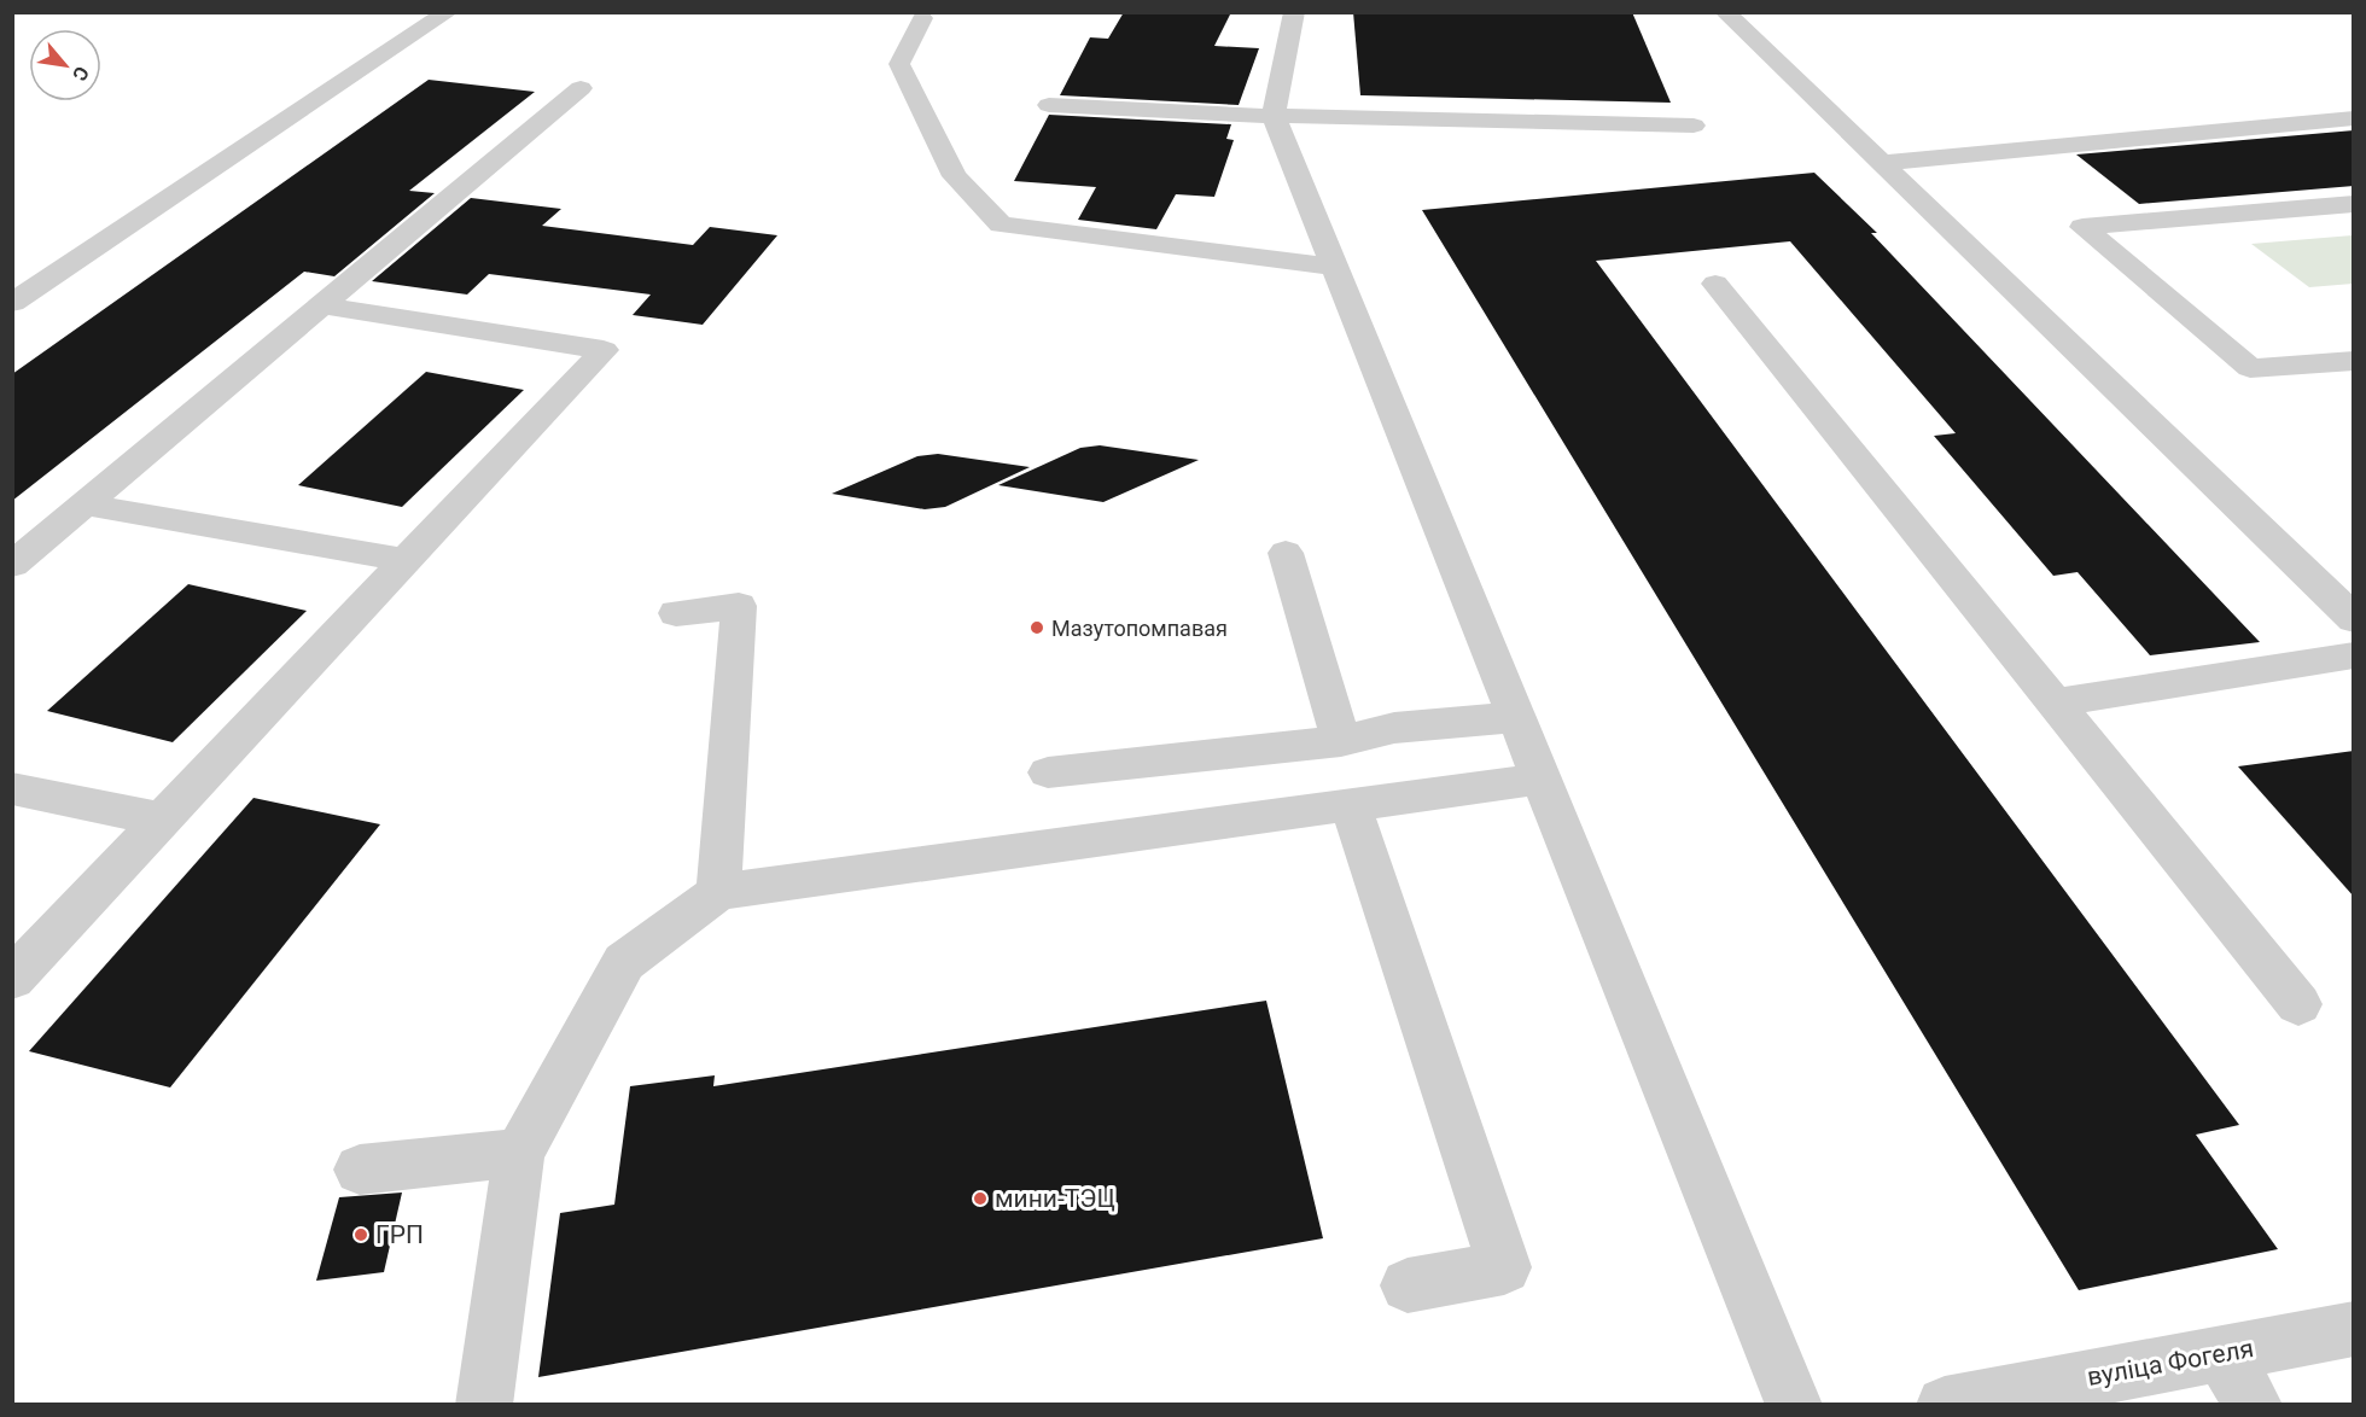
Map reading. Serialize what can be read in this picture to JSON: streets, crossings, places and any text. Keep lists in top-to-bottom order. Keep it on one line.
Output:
{"streets":{"street":["вуліца Фогеля"]},"places":["Мазутопомпавая","мини-ТЭЦ","ГРП"],"north":"bottom right"}
